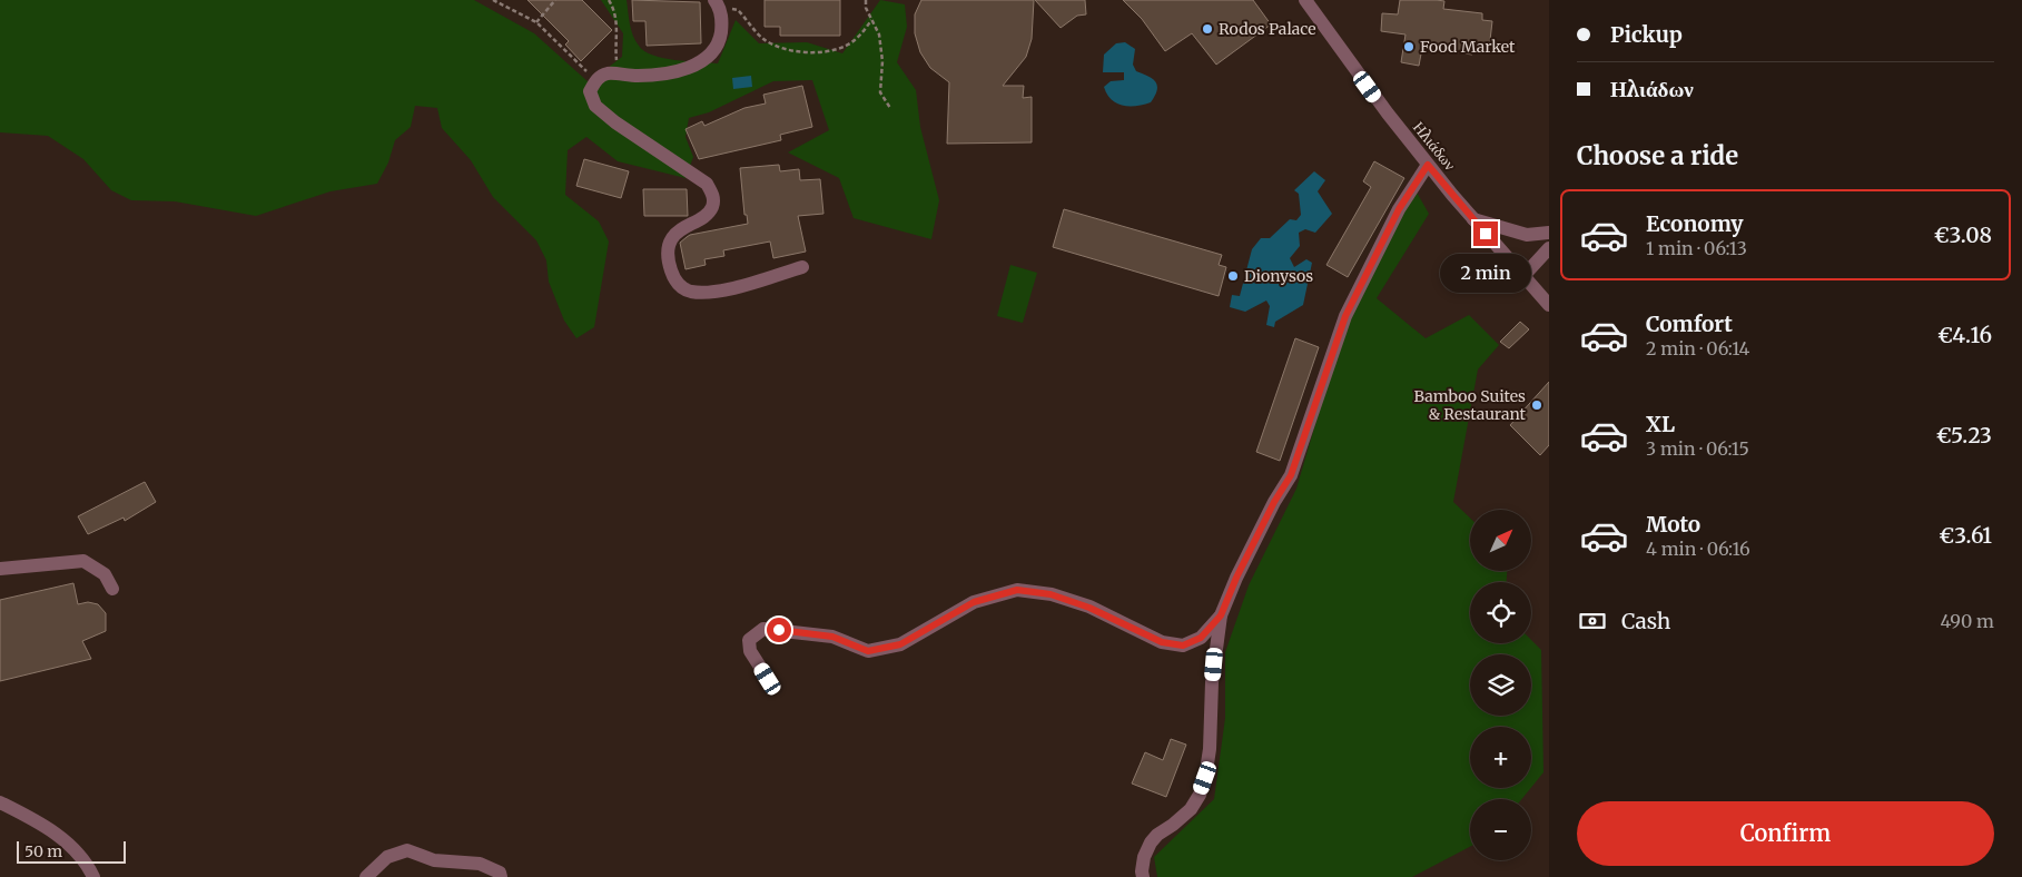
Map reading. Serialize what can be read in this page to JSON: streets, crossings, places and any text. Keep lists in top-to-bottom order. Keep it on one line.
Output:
{"streets":{"street":["Ηλιάδων"]},"places":["Rodos Palace","Food Market","Dionysos","Bamboo Suites & Restaurant"],"scale_bar":"50 m","north":"top right","page":{"banner":["Pickup","Ηλιάδων"],"heading":"Choose a ride","list":[{"name":"Economy","note":"1 min · 06:13","value":"€3.08"},{"name":"Comfort","note":"2 min · 06:14","value":"€4.16"},{"name":"XL","note":"3 min · 06:15","value":"€5.23"},{"name":"Moto","note":"4 min · 06:16","value":"€3.61"}],"bubble":"2 min","map_buttons":["+","−"],"pay":["Cash","490 m"],"buttons":"Confirm","scale":"50 m"}}
